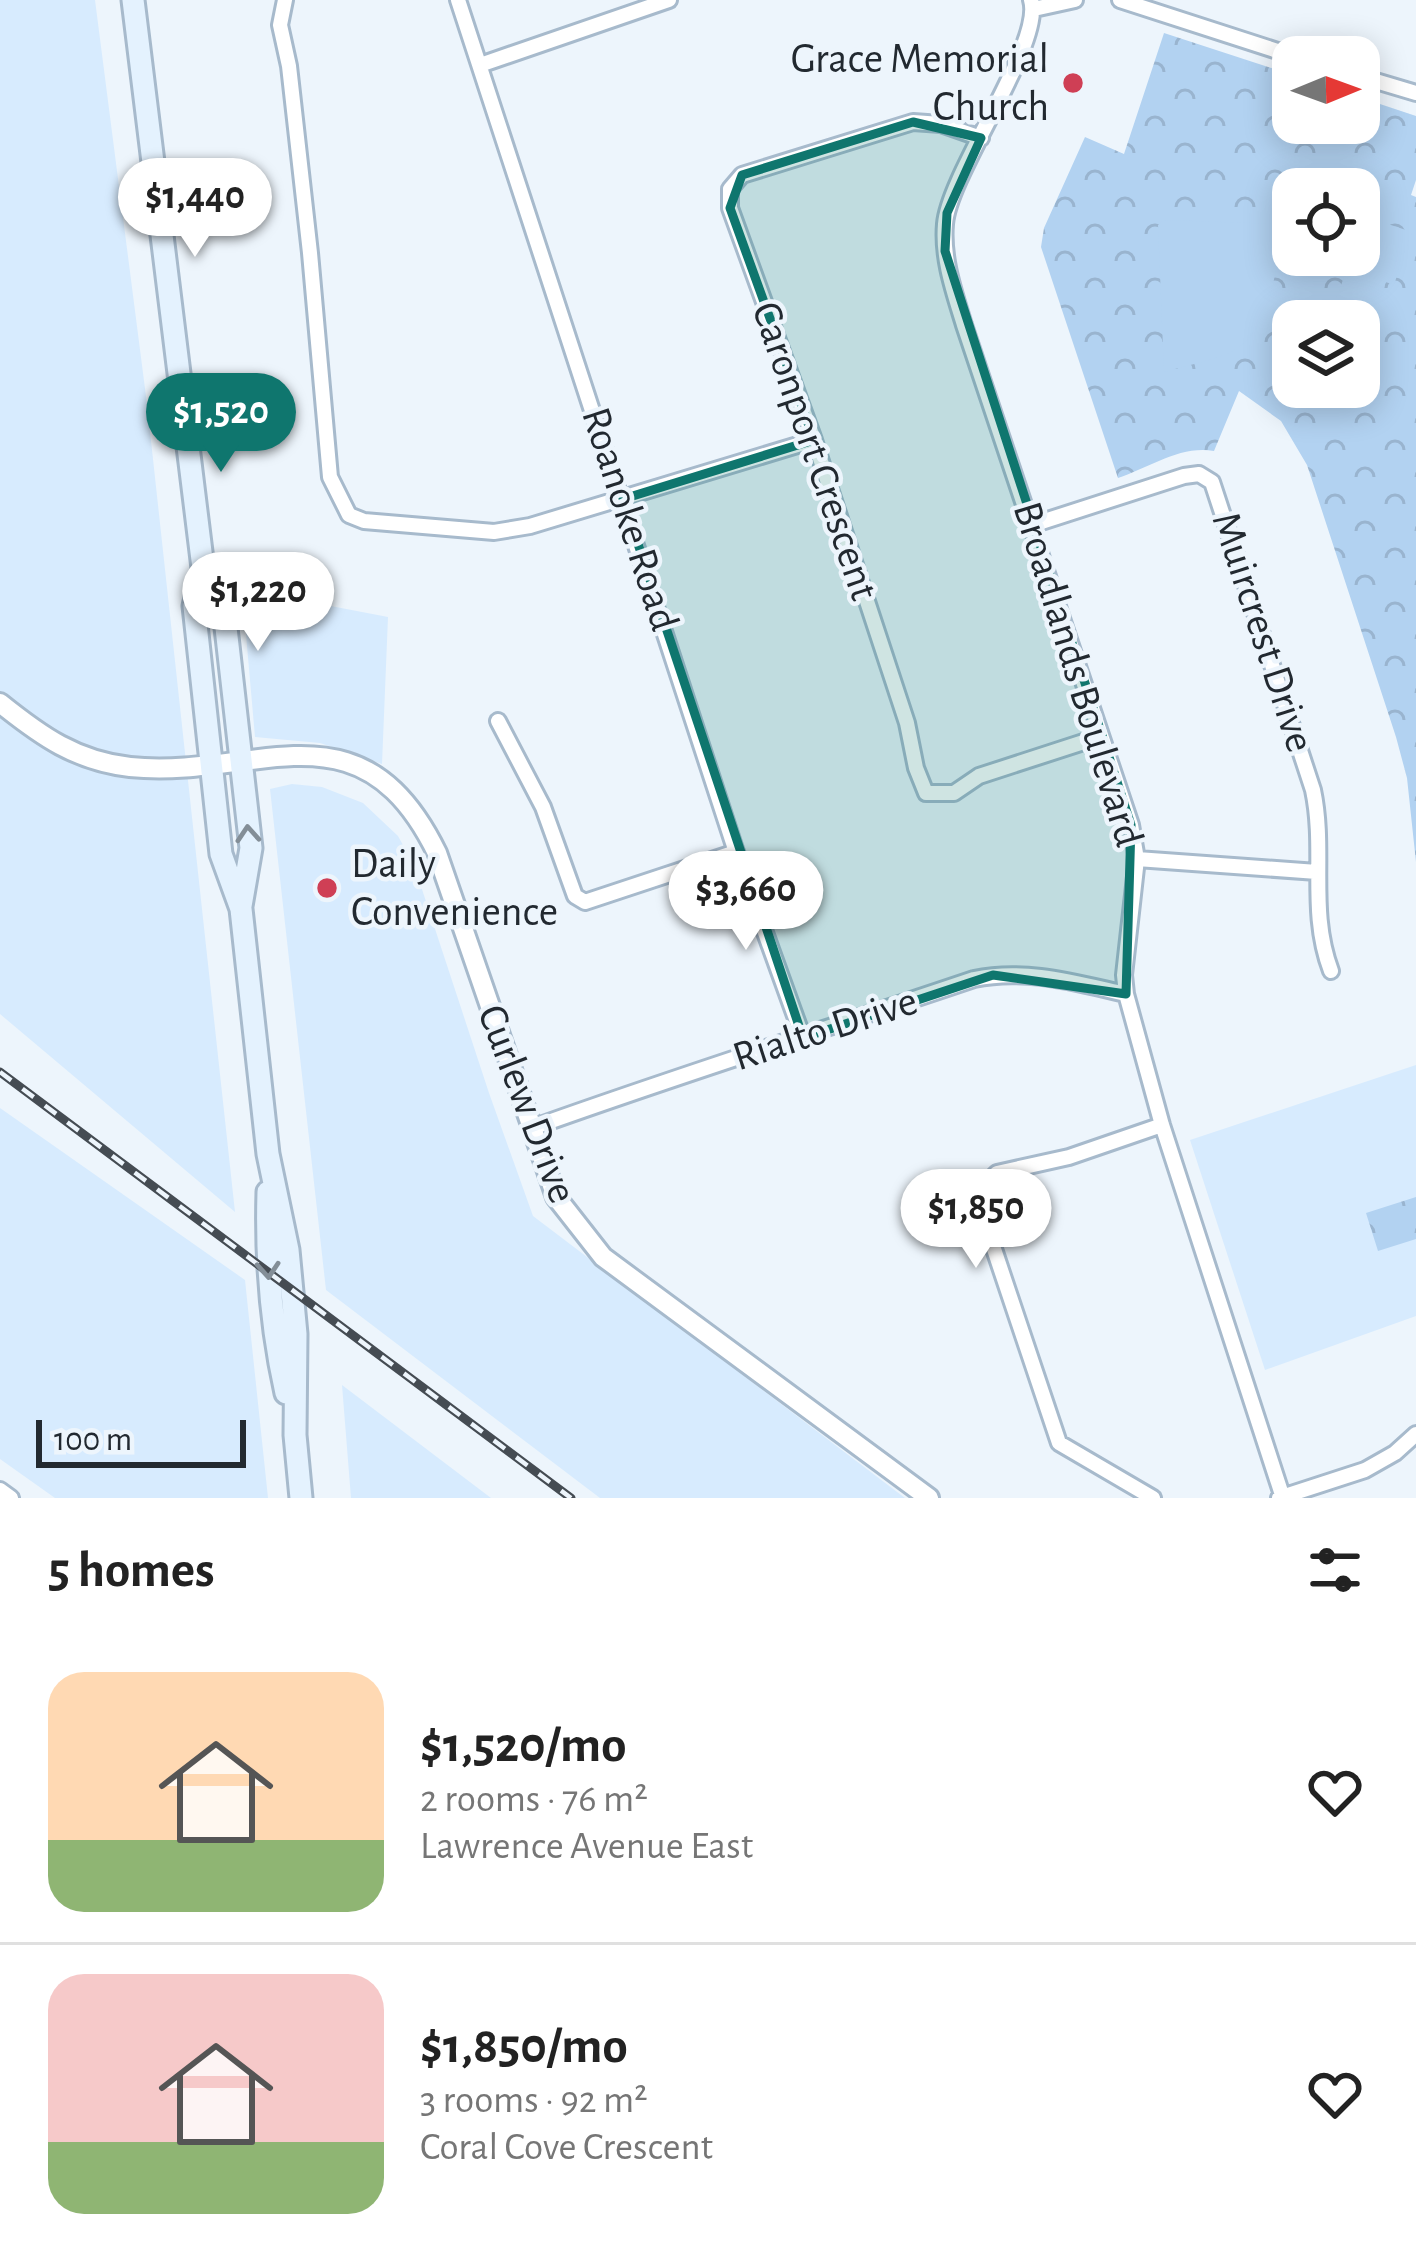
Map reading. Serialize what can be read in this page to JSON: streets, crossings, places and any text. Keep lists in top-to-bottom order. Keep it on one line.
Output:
{"streets":{"street":["Caronport Crescent","Roanoke Road","Muircrest Drive","Broadlands Boulevard","Rialto Drive","Curlew Drive"]},"crossings":[["Caronport Crescent","Broadlands Boulevard"],["Roanoke Road","Rialto Drive"],["Muircrest Drive","Broadlands Boulevard"],["Broadlands Boulevard","Rialto Drive"],["Rialto Drive","Curlew Drive"]],"places":["Grace Memorial Church","Daily Convenience"],"scale_bar":"100 m","north":"right","page":{"price":["$1,440","$1,520","$1,220","$3,660","$1,850"],"scale":"100 m","heading":"5 homes","list":[{"name":"$1,520/mo","note":"2 rooms · 76 m² · Lawrence Avenue East"},{"name":"$1,850/mo","note":"3 rooms · 92 m² · Coral Cove Crescent"}]}}
